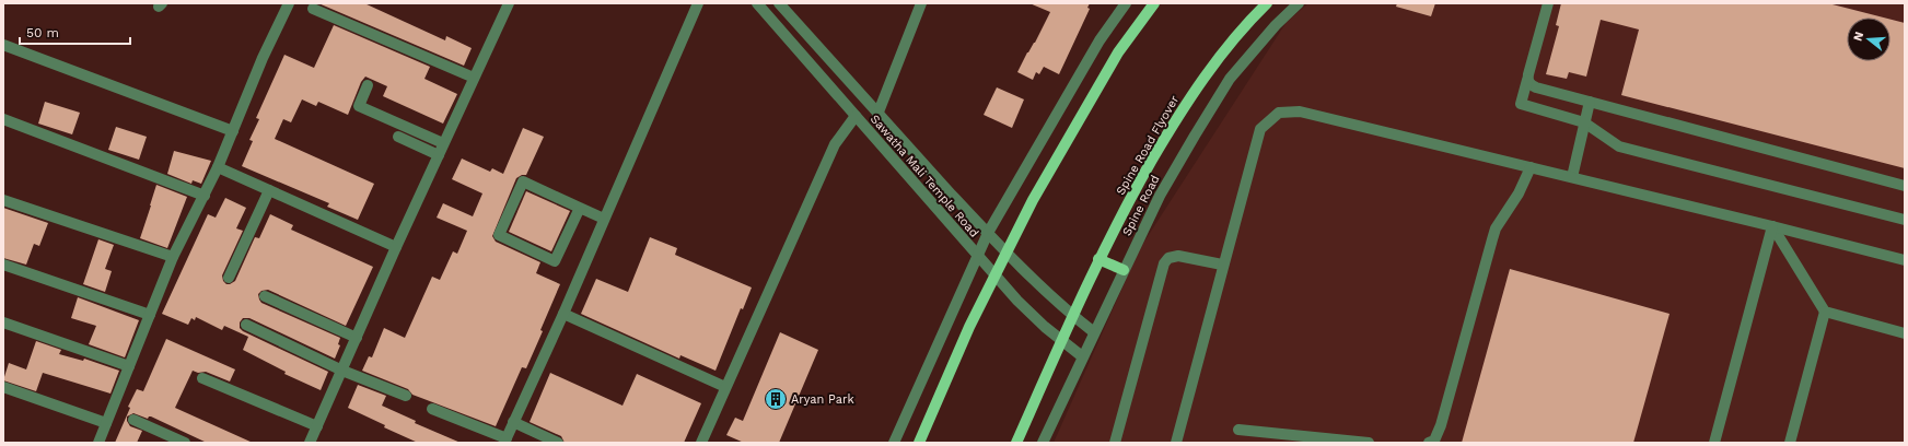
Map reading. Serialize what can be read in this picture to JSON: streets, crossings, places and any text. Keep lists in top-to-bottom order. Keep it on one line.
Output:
{"streets":{"main road":["Spine Road Flyover"],"street":["Sawatha Mali Temple Road","Spine Road"]},"crossings":[["Spine Road Flyover","Sawatha Mali Temple Road"],["Sawatha Mali Temple Road","Spine Road"]],"places":{"building":["Aryan Park"]},"scale_bar":"50 m","north":"left"}
